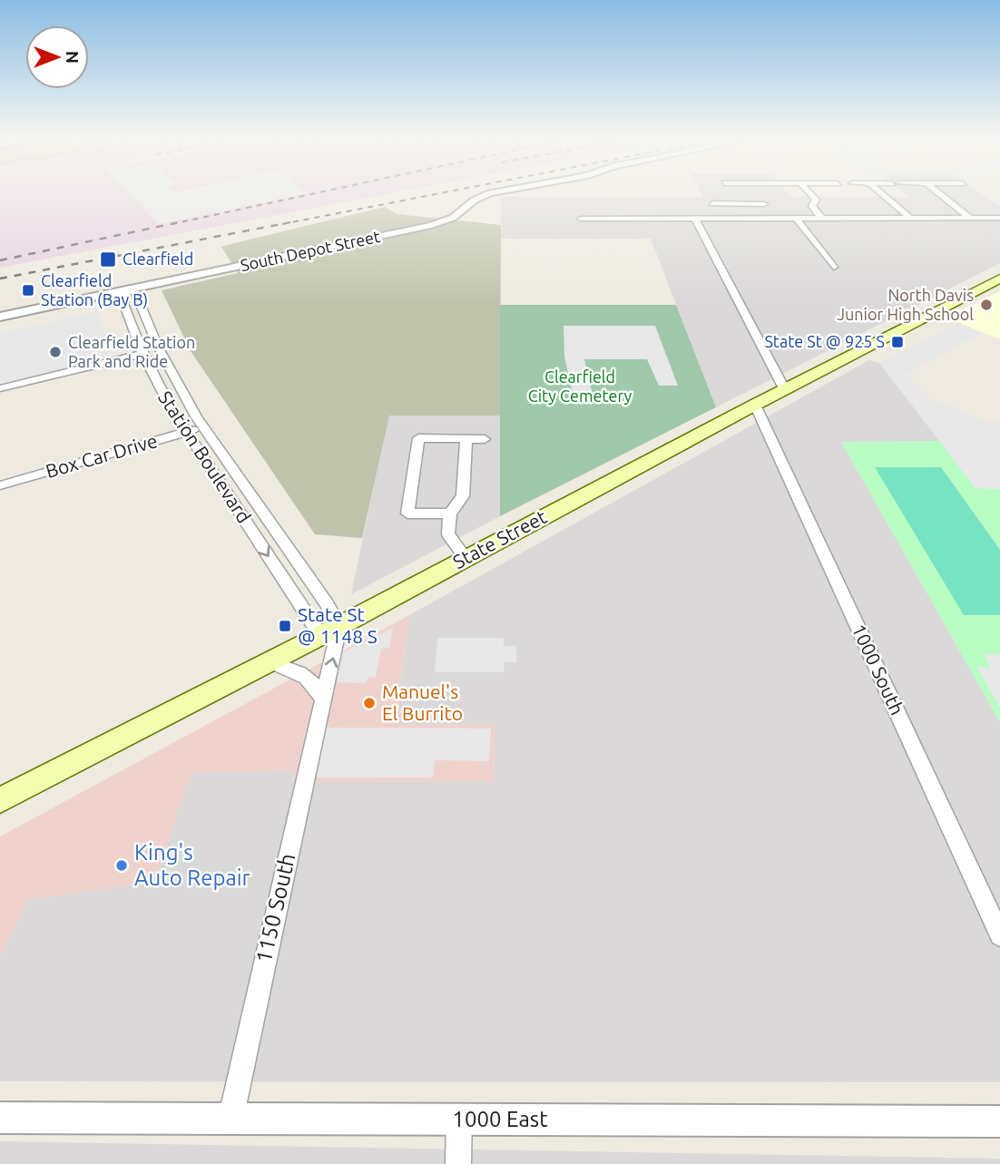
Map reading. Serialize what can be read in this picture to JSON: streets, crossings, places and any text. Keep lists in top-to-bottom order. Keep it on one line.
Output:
{"streets":{"main road":["State Street"],"street":["South Depot Street","Box Car Drive","Station Boulevard","1000 South","1150 South","1000 East"]},"crossings":[["South Depot Street","Station Boulevard"],["Box Car Drive","Station Boulevard"],["Station Boulevard","State Street"],["Station Boulevard","1150 South"],["State Street","1000 South"],["State Street","1150 South"],["1150 South","1000 East"]],"parks":["Clearfield City Cemetery"],"places":{"transit":["Clearfield","Clearfield Station (Bay B)","State St @ 925 S","State St @ 1148 S"],"other":["North Davis Junior High School","Clearfield Station Park and Ride","Manuel's El Burrito","King's Auto Repair"]},"north":"right"}
